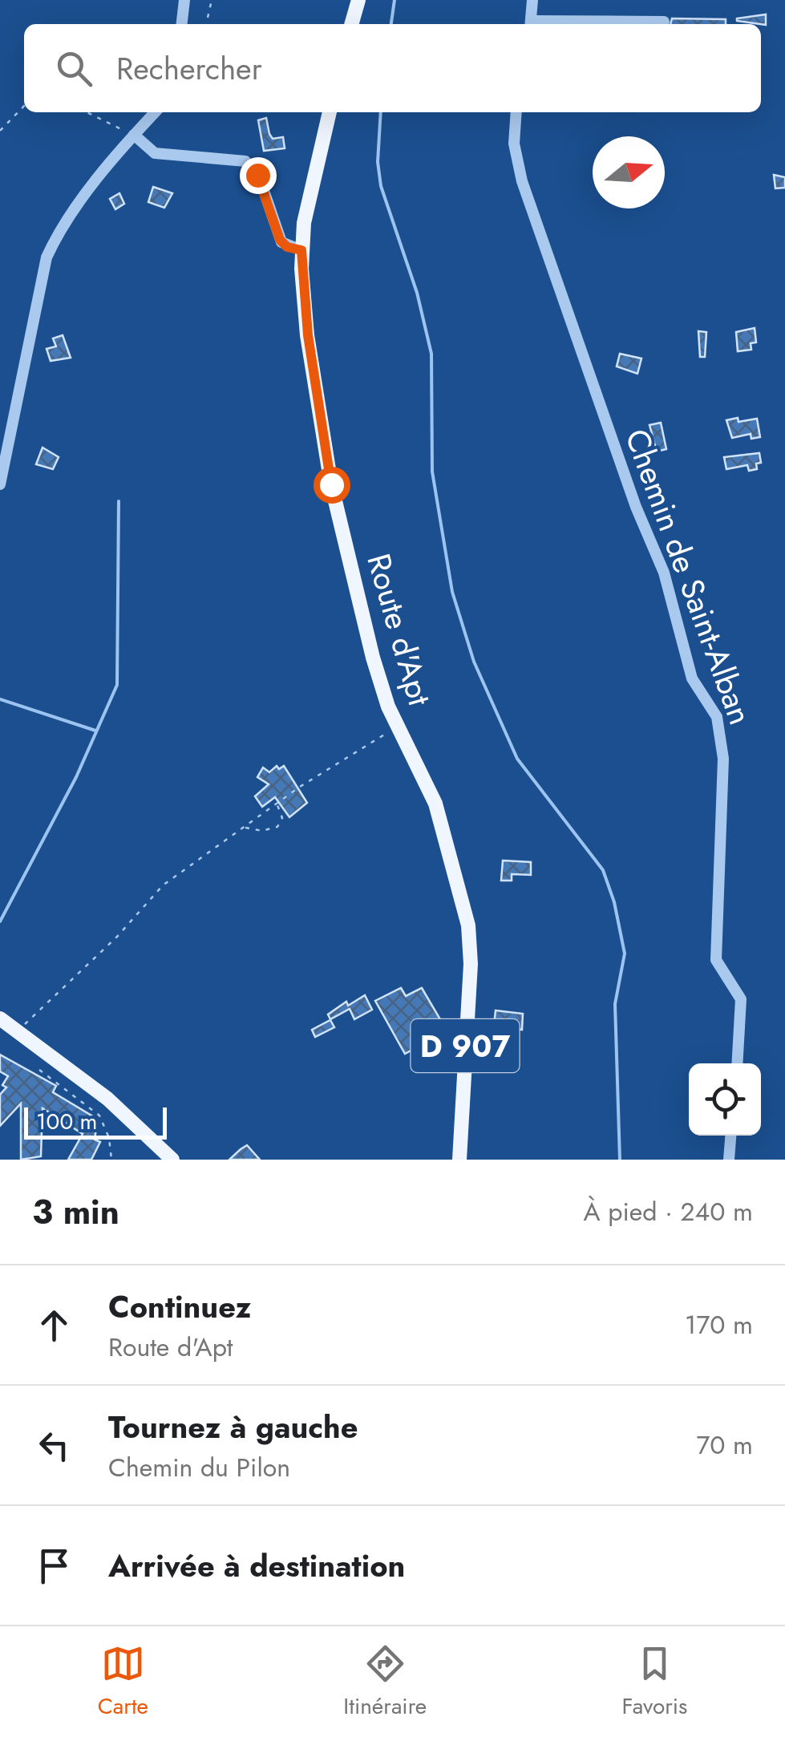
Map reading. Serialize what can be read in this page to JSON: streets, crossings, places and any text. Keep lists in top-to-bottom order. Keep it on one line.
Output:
{"streets":{"main road":["Route d'Apt","D 907"],"street":["Chemin de Saint-Alban"]},"scale_bar":"100 m","north":"right","page":{"search":"Rechercher","scale":"100 m","heading":["3 min","À pied · 240 m"],"list":[["Continuez","Route d'Apt","170 m"],["Tournez à gauche","Chemin du Pilon","70 m"],"Arrivée à destination"],"nav":["Carte","Itinéraire","Favoris"]}}
